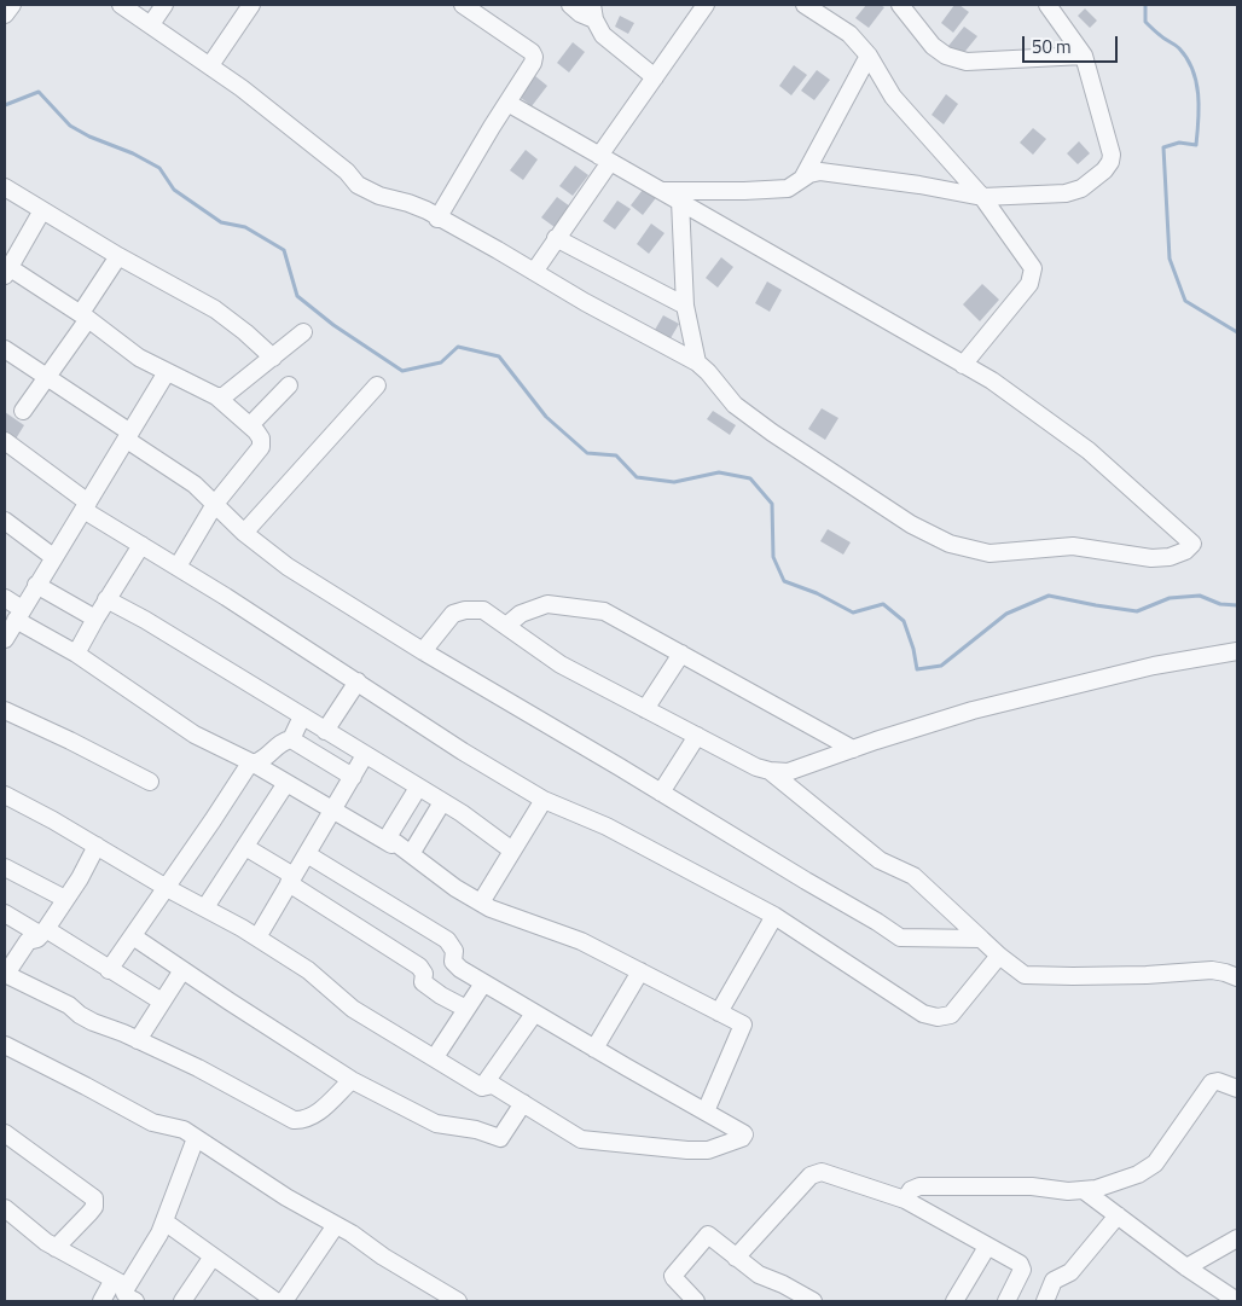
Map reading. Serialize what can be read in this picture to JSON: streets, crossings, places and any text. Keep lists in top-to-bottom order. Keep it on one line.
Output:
{"scale_bar":"50 m"}
